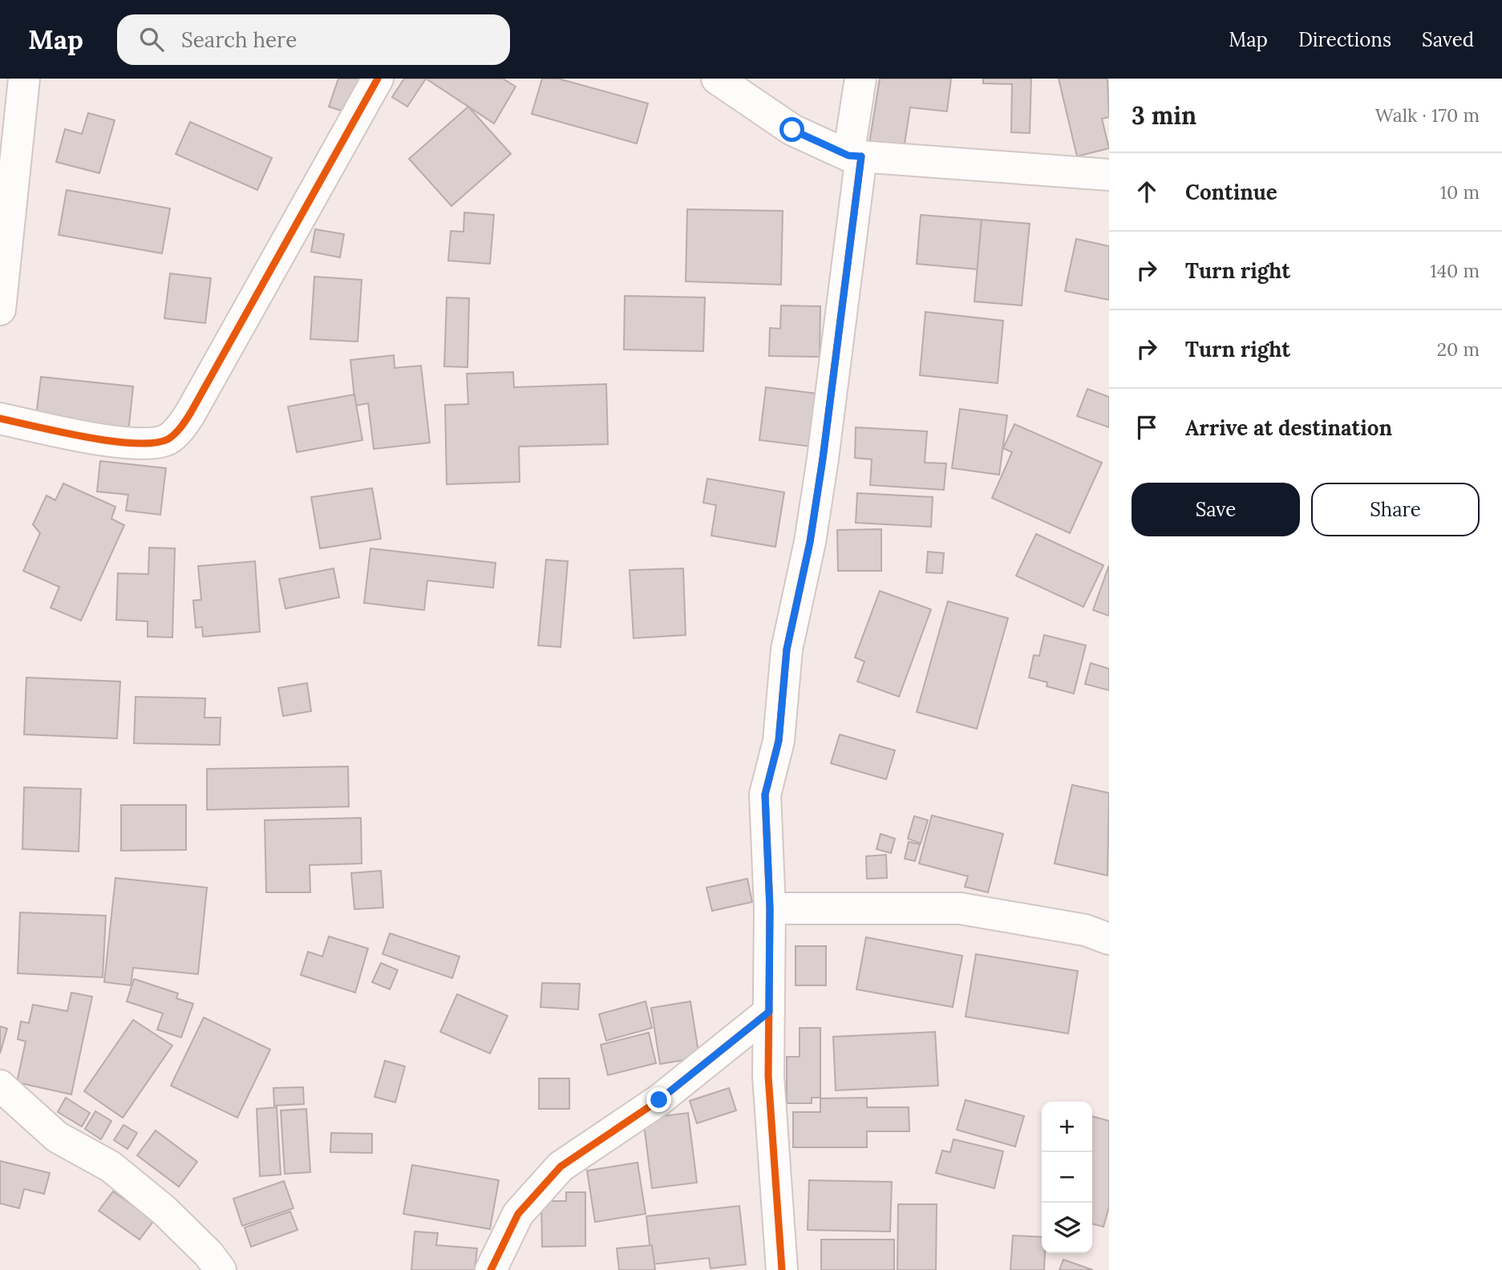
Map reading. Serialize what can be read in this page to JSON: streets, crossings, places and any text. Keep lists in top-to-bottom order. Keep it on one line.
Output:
{"page":{"header":"Map","search":"Search here","nav":["Map","Directions","Saved"],"heading":["3 min","Walk · 170 m"],"list":[["Continue","10 m"],["Turn right","140 m"],["Turn right","20 m"],"Arrive at destination"],"buttons":["Save","Share"],"map_buttons":["+","−"]}}
